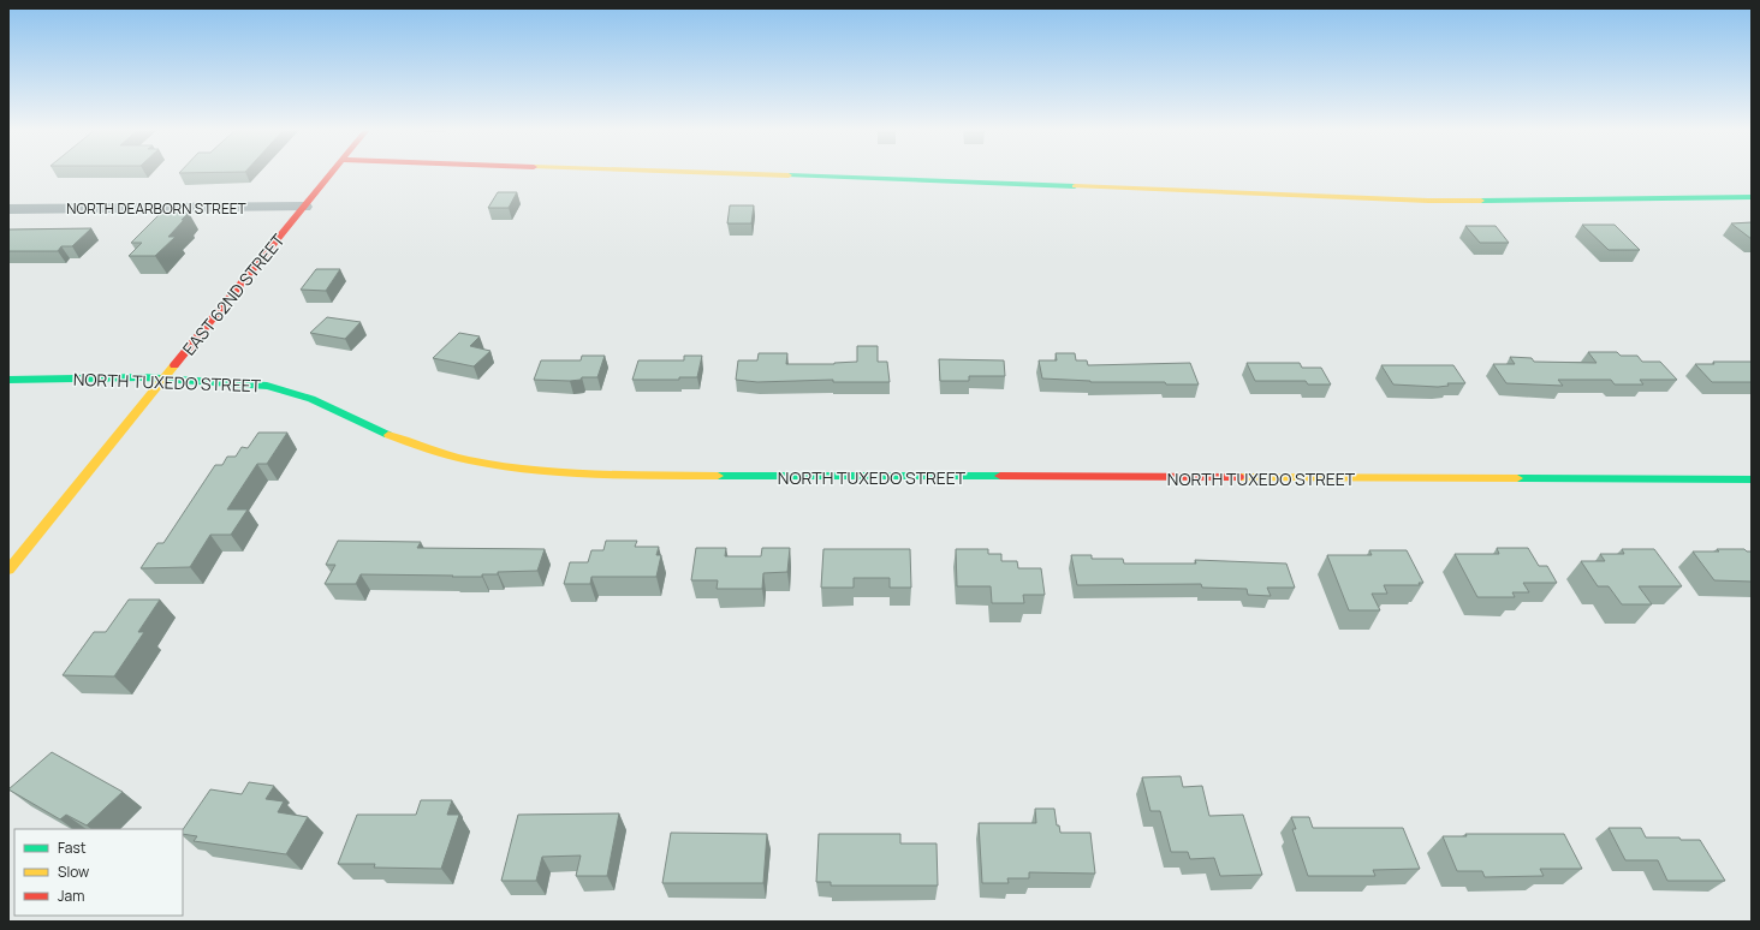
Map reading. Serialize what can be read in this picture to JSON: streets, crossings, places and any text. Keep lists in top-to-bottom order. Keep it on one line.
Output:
{"streets":{"street":["NORTH DEARBORN STREET","EAST 62ND STREET","NORTH TUXEDO STREET"]},"crossings":[["NORTH DEARBORN STREET","EAST 62ND STREET"],["EAST 62ND STREET","NORTH TUXEDO STREET"]],"legend":["Fast","Slow","Jam"]}
